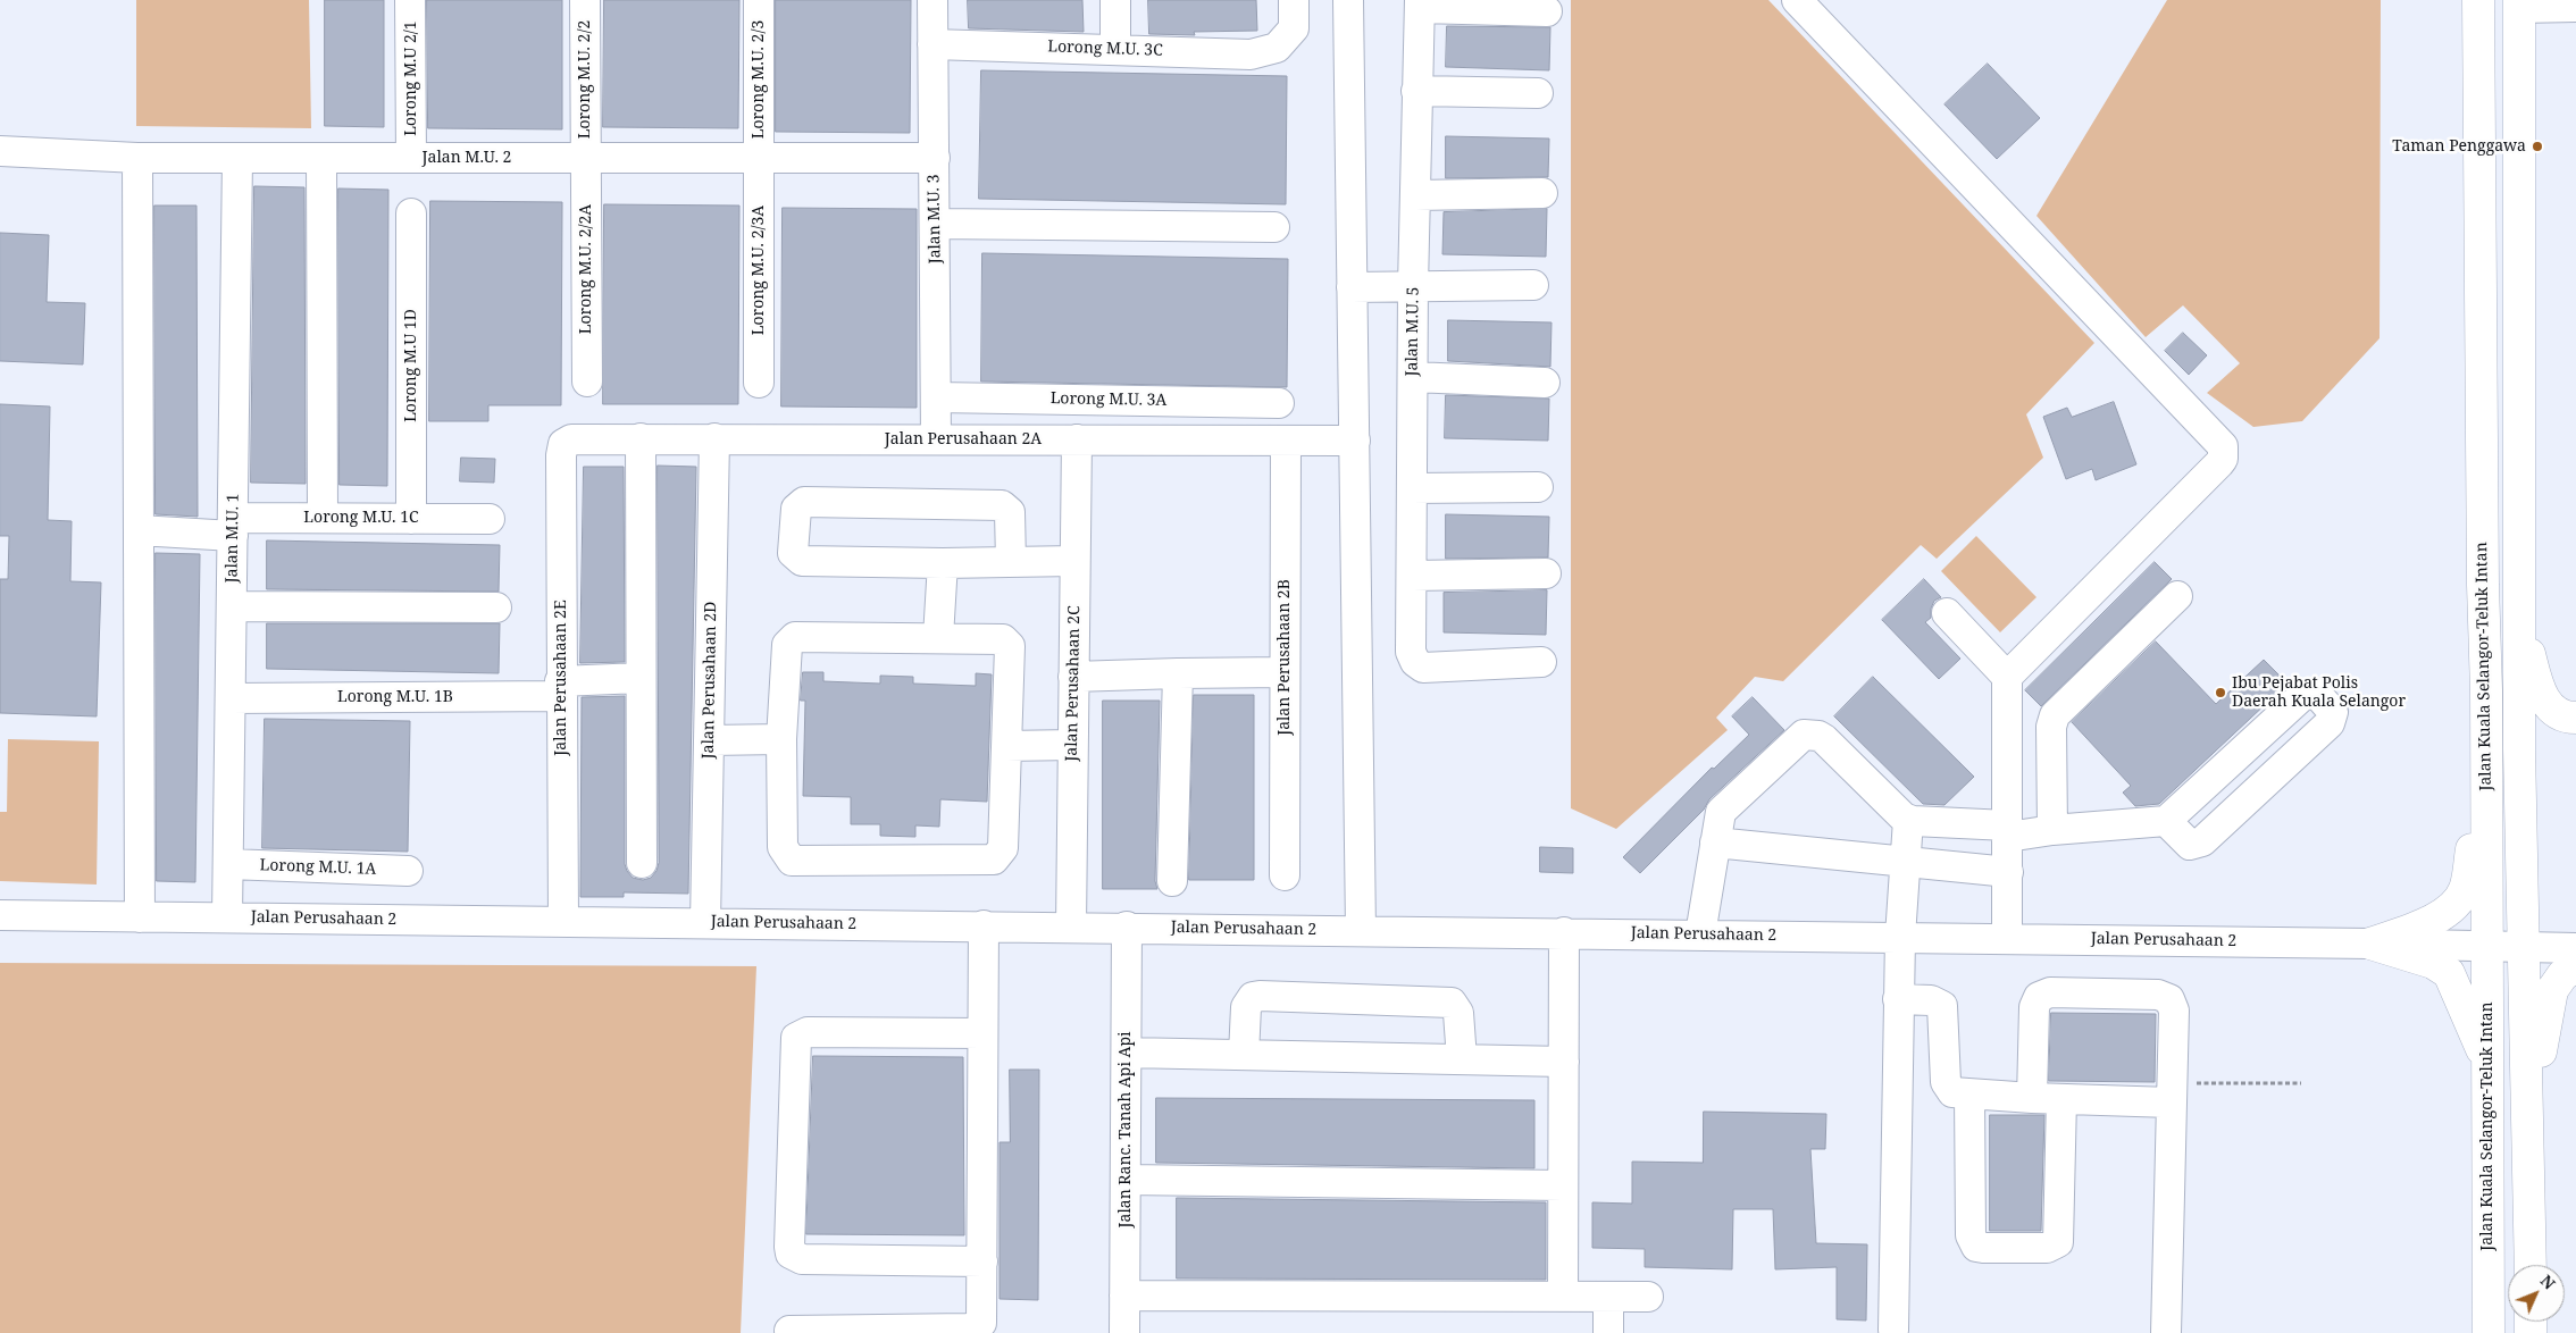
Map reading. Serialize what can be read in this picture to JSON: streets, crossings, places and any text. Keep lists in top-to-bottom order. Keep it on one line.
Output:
{"streets":{"highway":["Jalan Kuala Selangor-Teluk Intan"],"street":["Lorong M.U. 3C","Lorong M.U 2/1","Lorong M.U. 2/2","Lorong M.U. 2/3","Jalan M.U. 2","Jalan M.U. 3","Lorong M.U. 2/2A","Lorong M.U. 2/3A","Jalan M.U. 5","Lorong M.U 1D","Lorong M.U. 3A","Jalan Perusahaan 2A","Lorong M.U. 1C","Jalan M.U. 1","Jalan Perusahaan 2B","Jalan Perusahaan 2E","Jalan Perusahaan 2D","Jalan Perusahaan 2C","Lorong M.U. 1B","Lorong M.U. 1A","Jalan Perusahaan 2","Jalan Ranc. Tanah Api Api"]},"crossings":[["Lorong M.U. 3C","Jalan M.U. 3"],["Lorong M.U 2/1","Jalan M.U. 2"],["Lorong M.U. 2/2","Jalan M.U. 2"],["Lorong M.U. 2/2","Lorong M.U. 2/2A"],["Lorong M.U. 2/3","Jalan M.U. 2"],["Lorong M.U. 2/3","Lorong M.U. 2/3A"],["Jalan M.U. 2","Jalan M.U. 3"],["Jalan M.U. 2","Lorong M.U. 2/2A"],["Jalan M.U. 2","Lorong M.U. 2/3A"],["Jalan M.U. 2","Jalan M.U. 1"],["Jalan M.U. 3","Lorong M.U. 3A"],["Jalan M.U. 3","Jalan Perusahaan 2A"],["Lorong M.U 1D","Lorong M.U. 1C"],["Jalan Perusahaan 2A","Jalan Perusahaan 2B"],["Jalan Perusahaan 2A","Jalan Perusahaan 2E"],["Jalan Perusahaan 2A","Jalan Perusahaan 2D"],["Jalan Perusahaan 2A","Jalan Perusahaan 2C"],["Lorong M.U. 1C","Jalan M.U. 1"],["Jalan M.U. 1","Lorong M.U. 1B"],["Jalan M.U. 1","Lorong M.U. 1A"],["Jalan M.U. 1","Jalan Perusahaan 2"],["Jalan Kuala Selangor-Teluk Intan","Jalan Perusahaan 2"],["Jalan Perusahaan 2E","Lorong M.U. 1B"],["Jalan Perusahaan 2E","Jalan Perusahaan 2"],["Jalan Perusahaan 2D","Jalan Perusahaan 2"],["Jalan Perusahaan 2C","Jalan Perusahaan 2"],["Jalan Perusahaan 2","Jalan Ranc. Tanah Api Api"]],"places":["Taman Penggawa","Ibu Pejabat Polis Daerah Kuala Selangor"],"north":"top right"}
